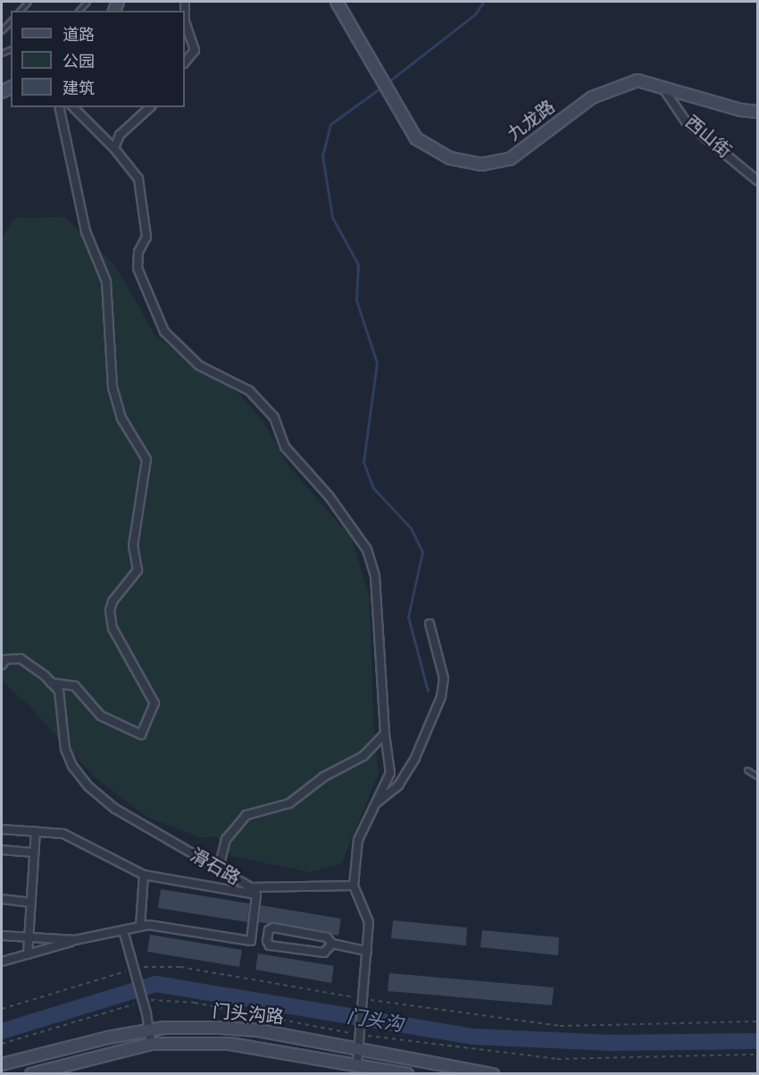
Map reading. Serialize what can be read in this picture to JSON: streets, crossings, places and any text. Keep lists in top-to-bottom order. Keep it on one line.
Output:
{"streets":{"main road":["九龙路","门头沟路"],"street":["西山街","滑石路"]},"crossings":[["九龙路","西山街"]],"water":["门头沟"],"legend":["道路","公园","建筑"]}
